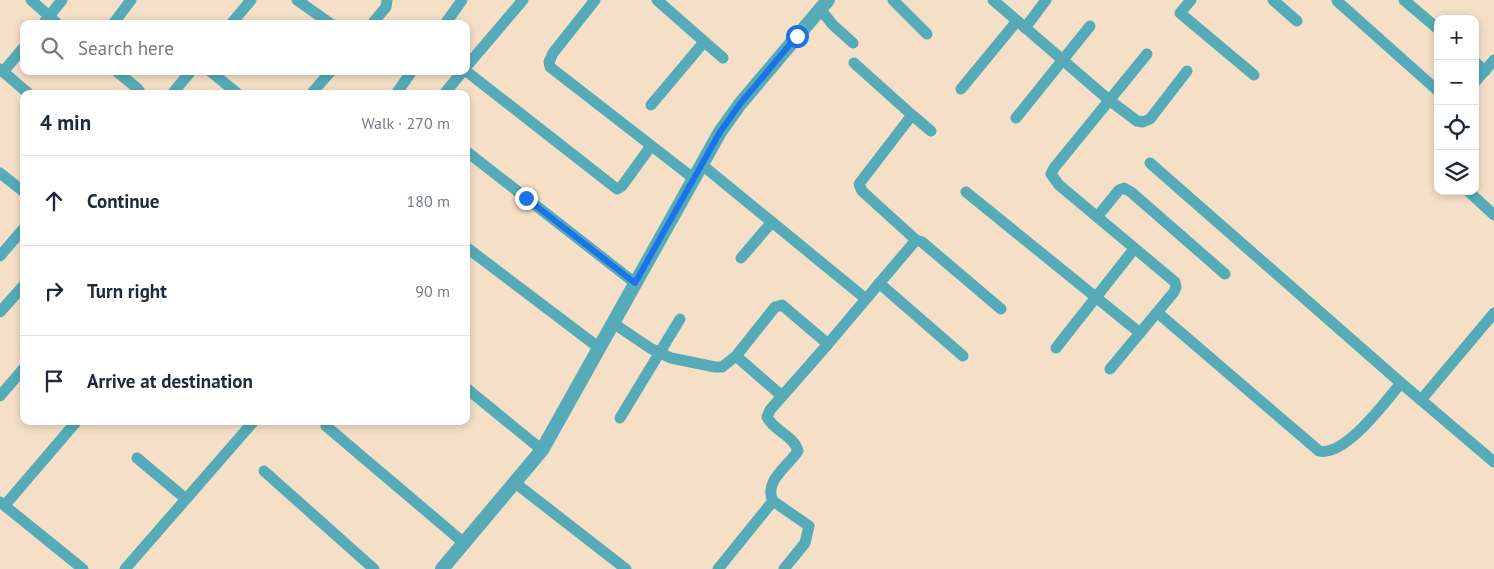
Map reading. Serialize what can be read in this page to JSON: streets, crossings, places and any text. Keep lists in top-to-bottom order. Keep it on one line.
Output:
{"page":{"map_buttons":["+","−"],"search":"Search here","heading":["4 min","Walk · 270 m"],"list":[["Continue","180 m"],["Turn right","90 m"],"Arrive at destination"]}}
